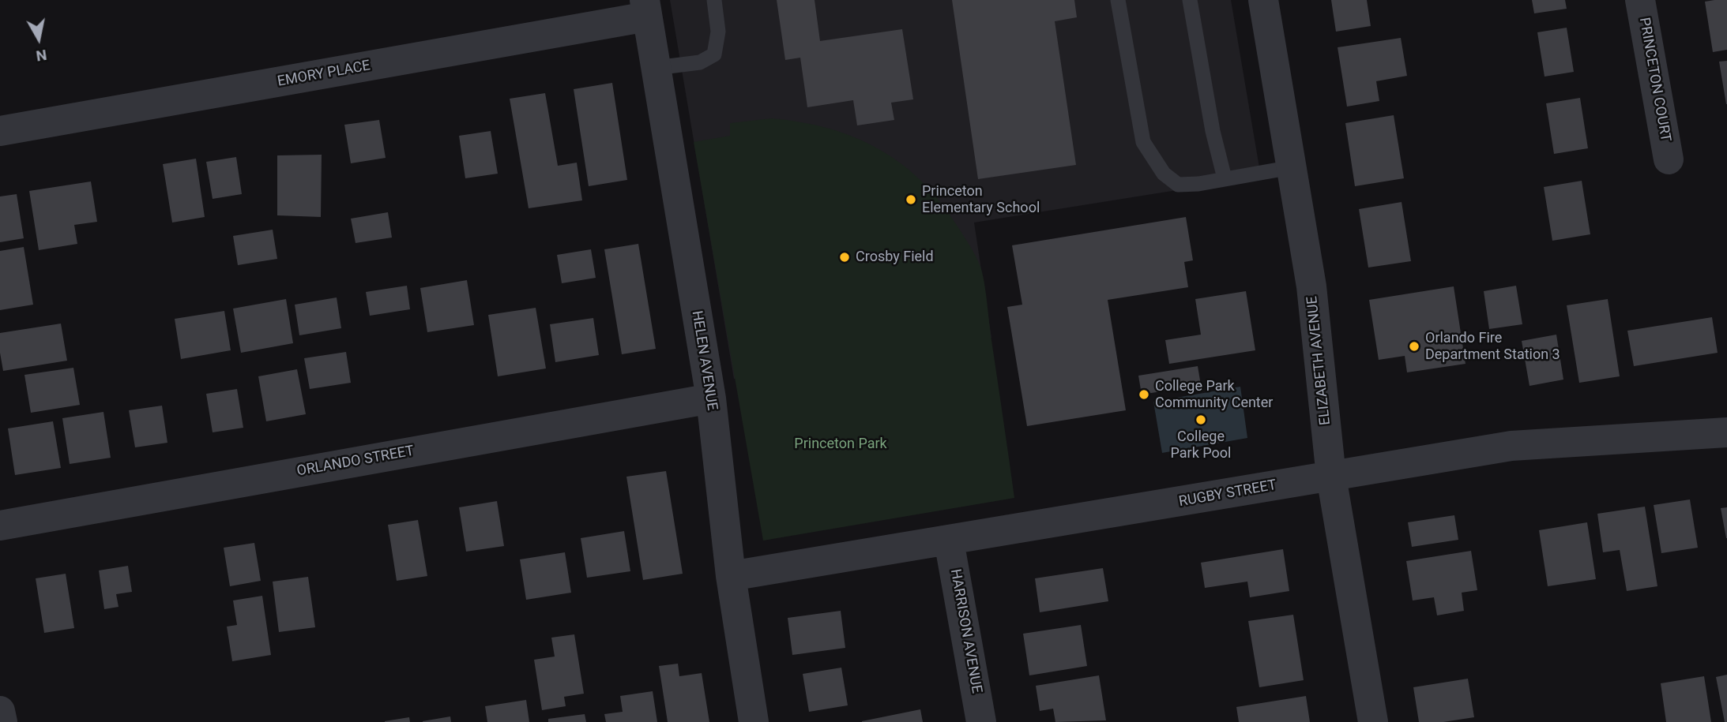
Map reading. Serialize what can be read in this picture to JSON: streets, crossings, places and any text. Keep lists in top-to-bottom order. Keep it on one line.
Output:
{"streets":{"street":["EMORY PLACE","PRINCETON COURT","HELEN AVENUE","ELIZABETH AVENUE","ORLANDO STREET","RUGBY STREET","HARRISON AVENUE"]},"crossings":[["EMORY PLACE","HELEN AVENUE"],["HELEN AVENUE","ORLANDO STREET"],["HELEN AVENUE","RUGBY STREET"],["ELIZABETH AVENUE","RUGBY STREET"],["RUGBY STREET","HARRISON AVENUE"]],"parks":["Princeton Park"],"places":["Princeton Elementary School","Crosby Field","Orlando Fire Department Station 3","College Park Community Center","College Park Pool"],"north":"bottom"}
